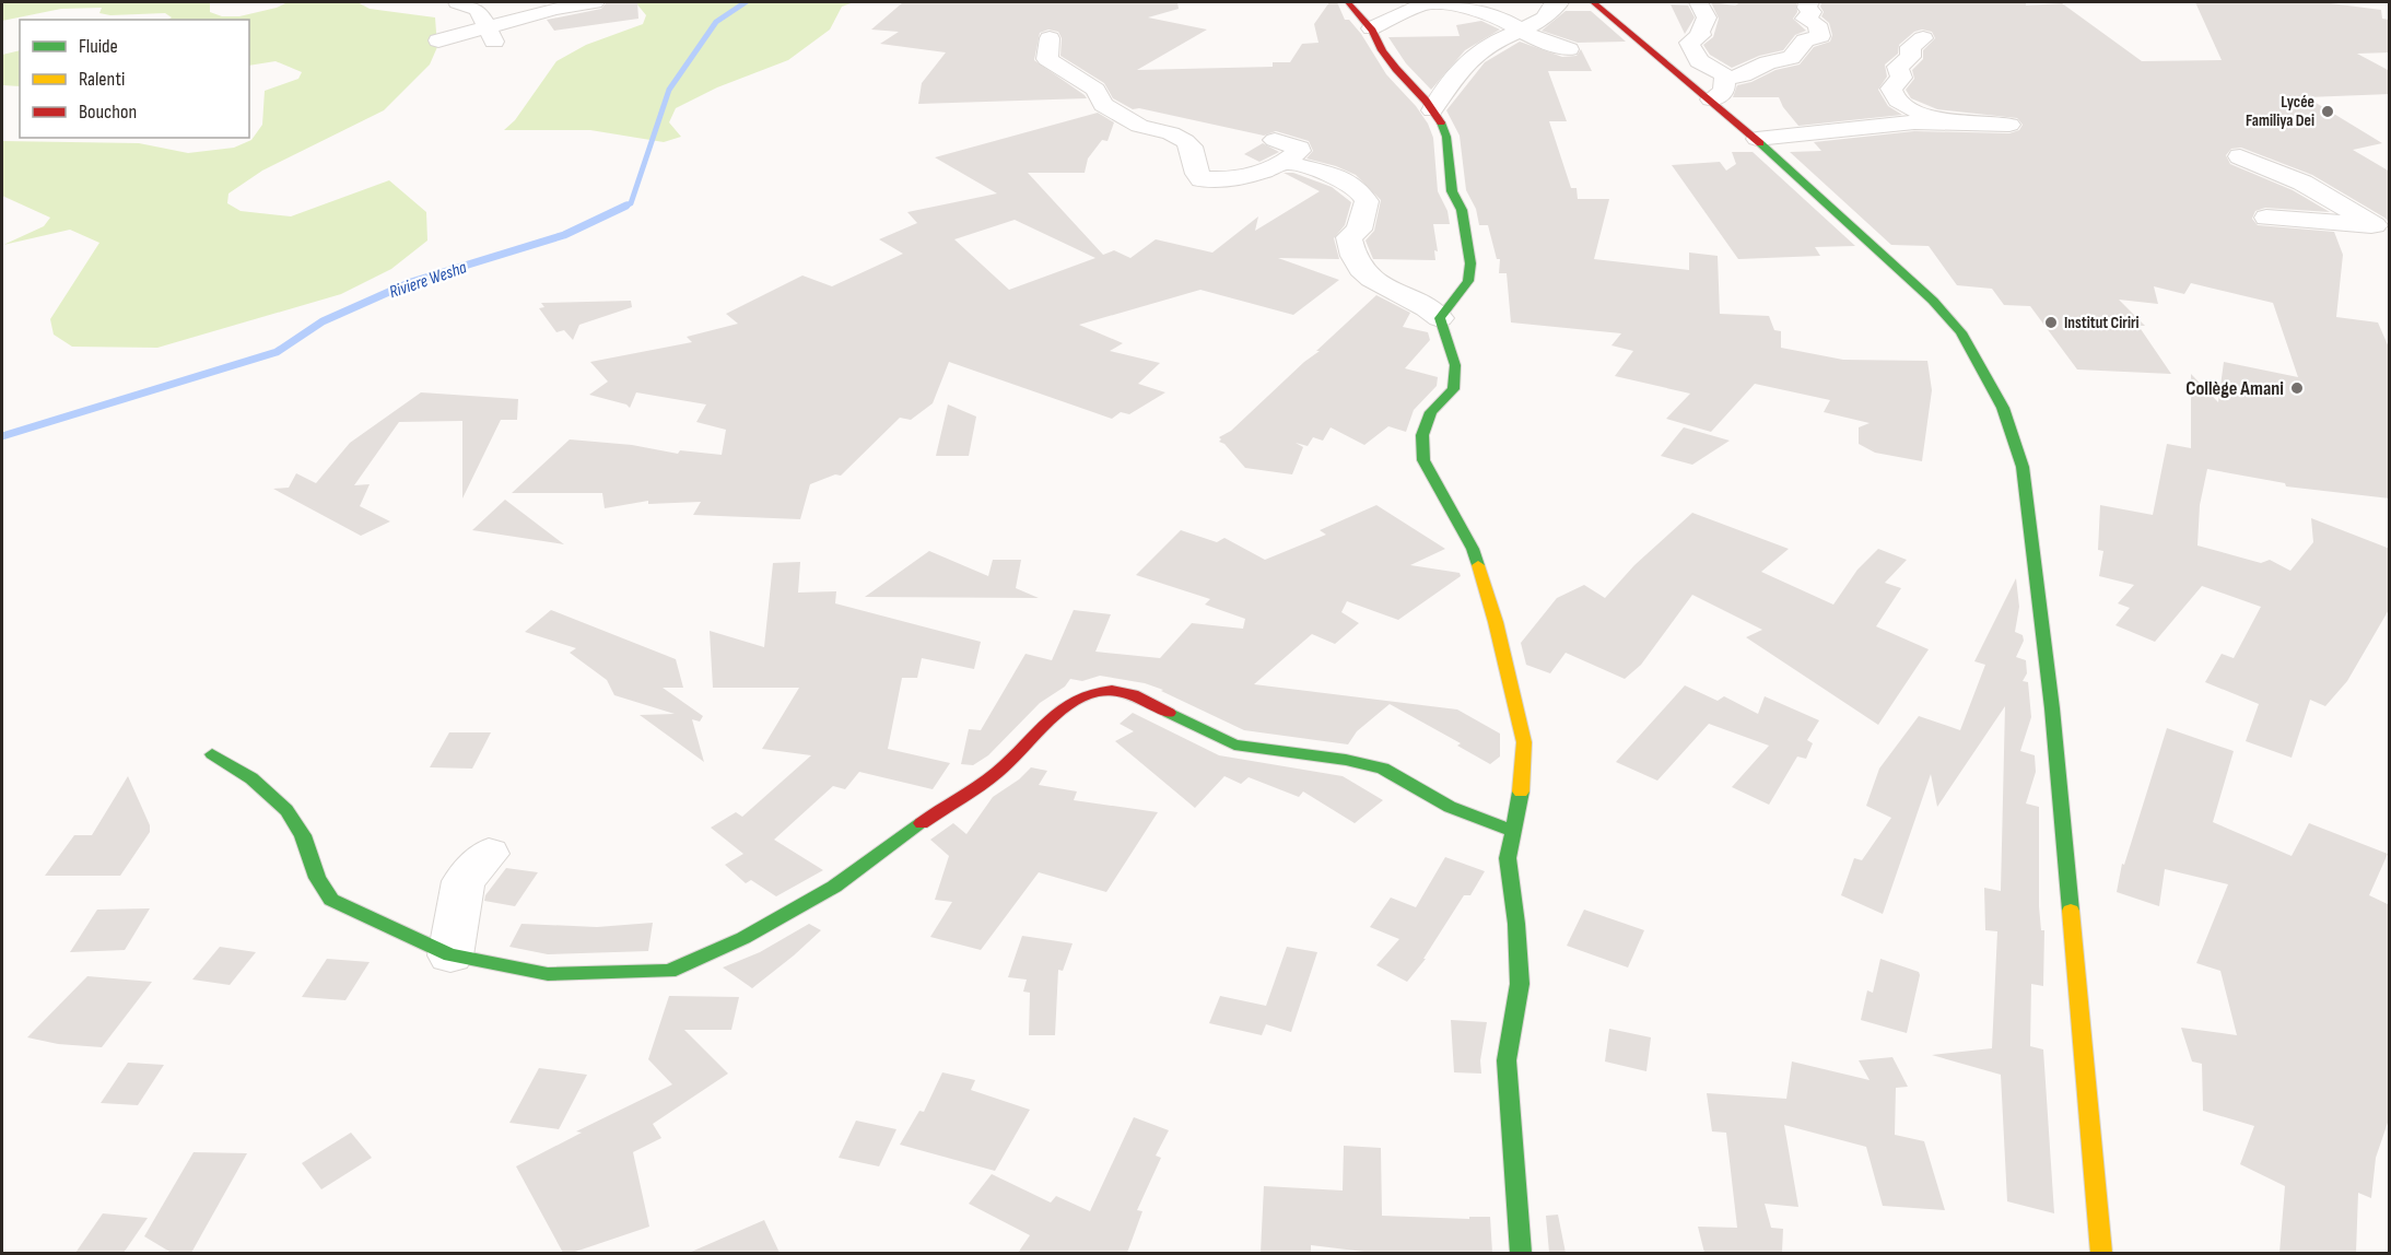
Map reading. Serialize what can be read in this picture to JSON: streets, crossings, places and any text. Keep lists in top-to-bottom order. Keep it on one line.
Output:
{"water":["Riviere Wesha"],"places":["Lycée Familiya Dei","Institut Ciriri","Collège Amani"],"legend":["Fluide","Ralenti","Bouchon"]}
